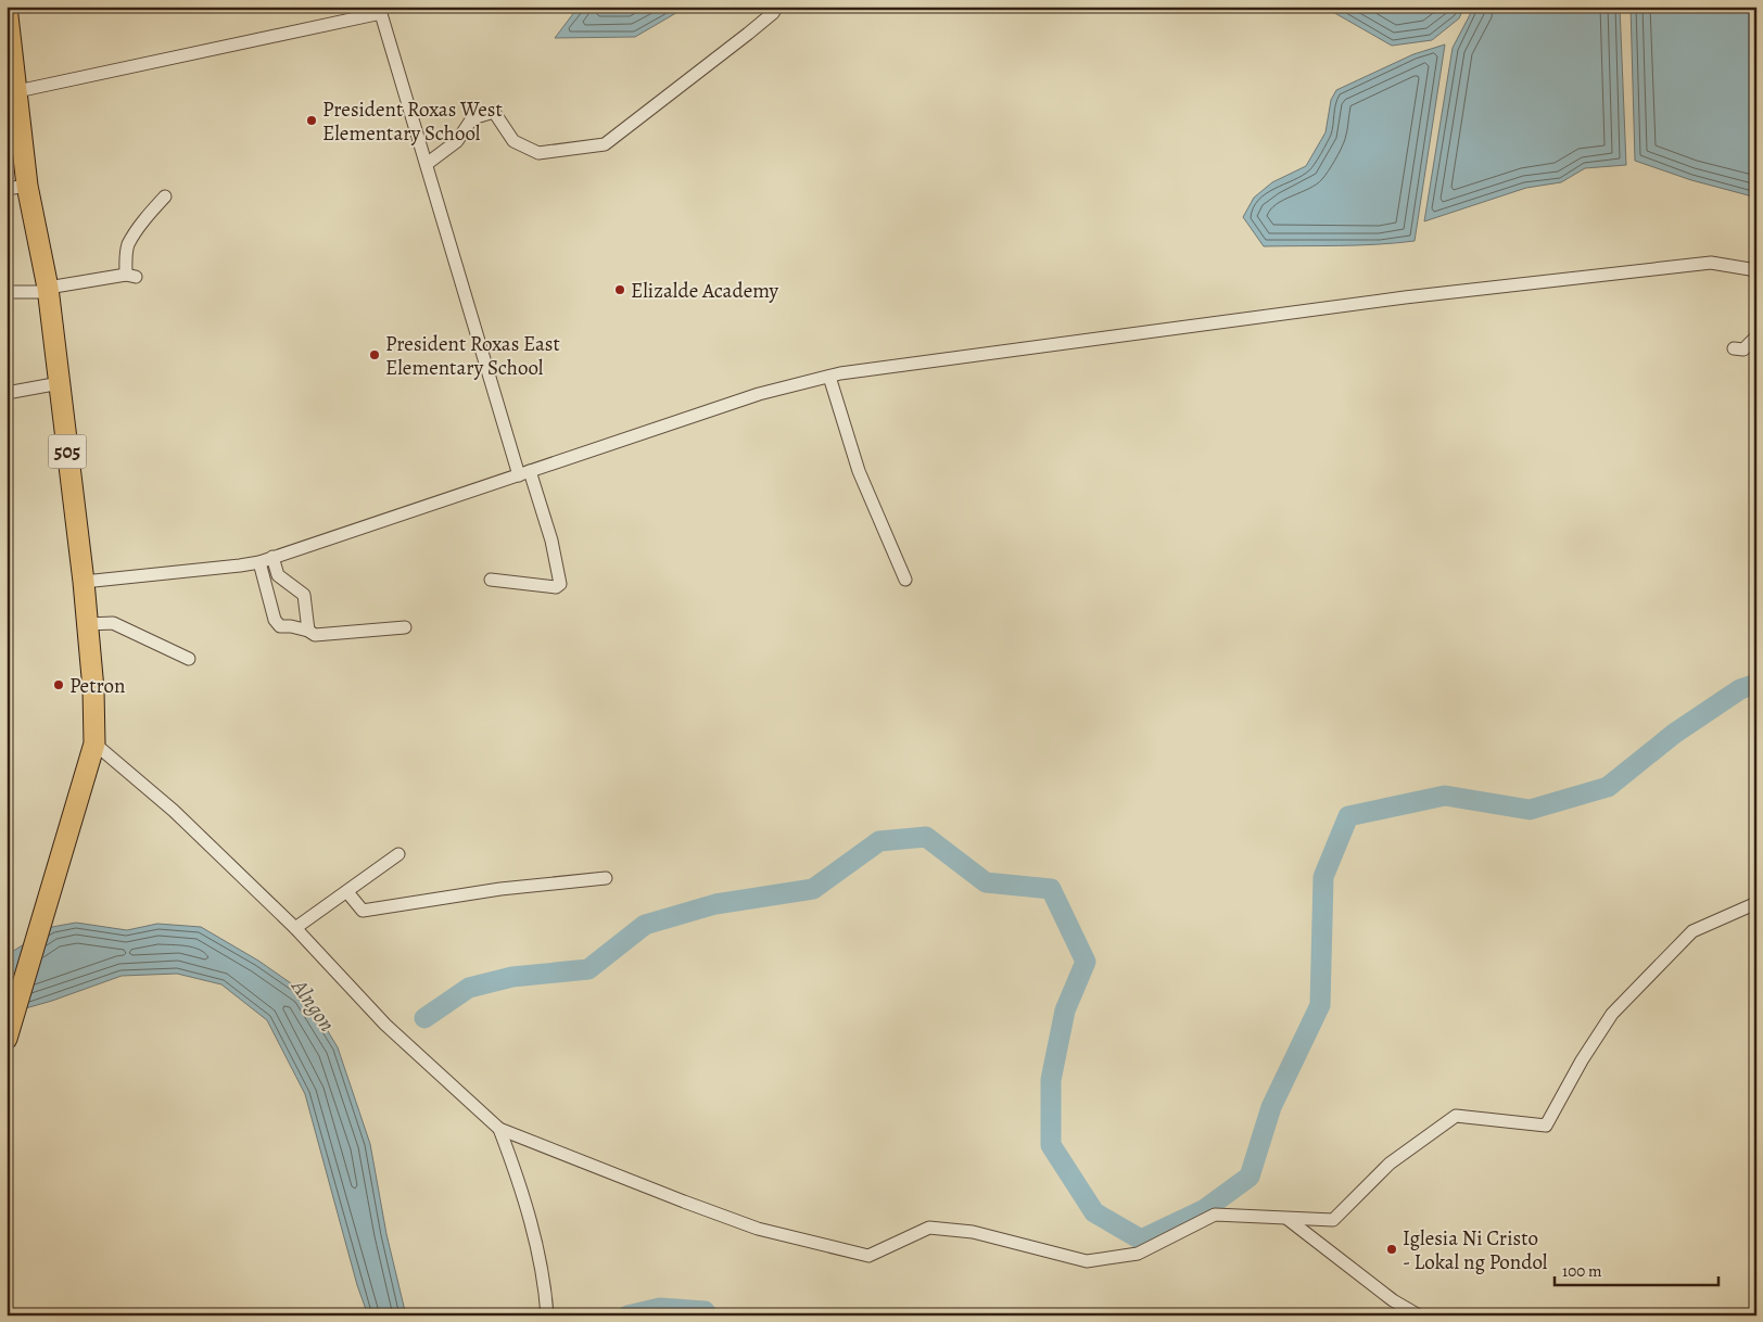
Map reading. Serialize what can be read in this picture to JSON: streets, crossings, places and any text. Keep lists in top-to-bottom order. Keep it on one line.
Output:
{"streets":{"main road":["505"]},"water":["Alngon"],"places":["President Roxas West Elementary School","Elizalde Academy","President Roxas East Elementary School","Petron","Iglesia Ni Cristo - Lokal ng Pondol"],"scale_bar":"100 m"}
